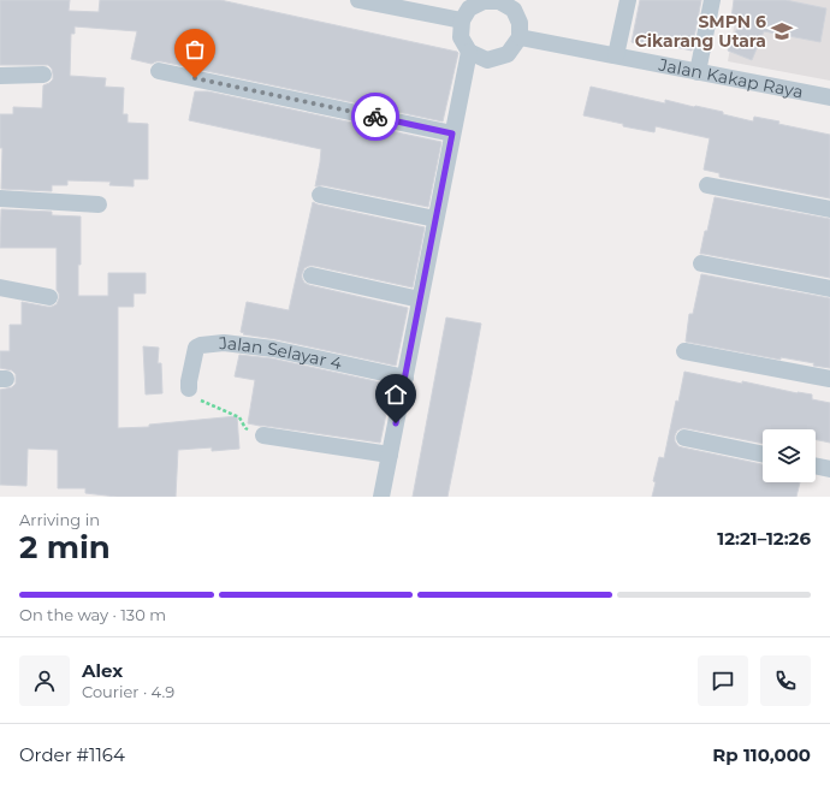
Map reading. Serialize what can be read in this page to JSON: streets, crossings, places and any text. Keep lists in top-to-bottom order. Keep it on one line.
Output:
{"streets":{"street":["Jalan Kakap Raya","Jalan Selayar 4"]},"places":{"school or university":["SMPN 6 Cikarang Utara"]},"page":{"heading":["2 min","Arriving in","12:21–12:26"],"panel":["Alex","Courier · 4.9","Order #1164","Rp 110,000"],"bar":"On the way · 130 m"}}
